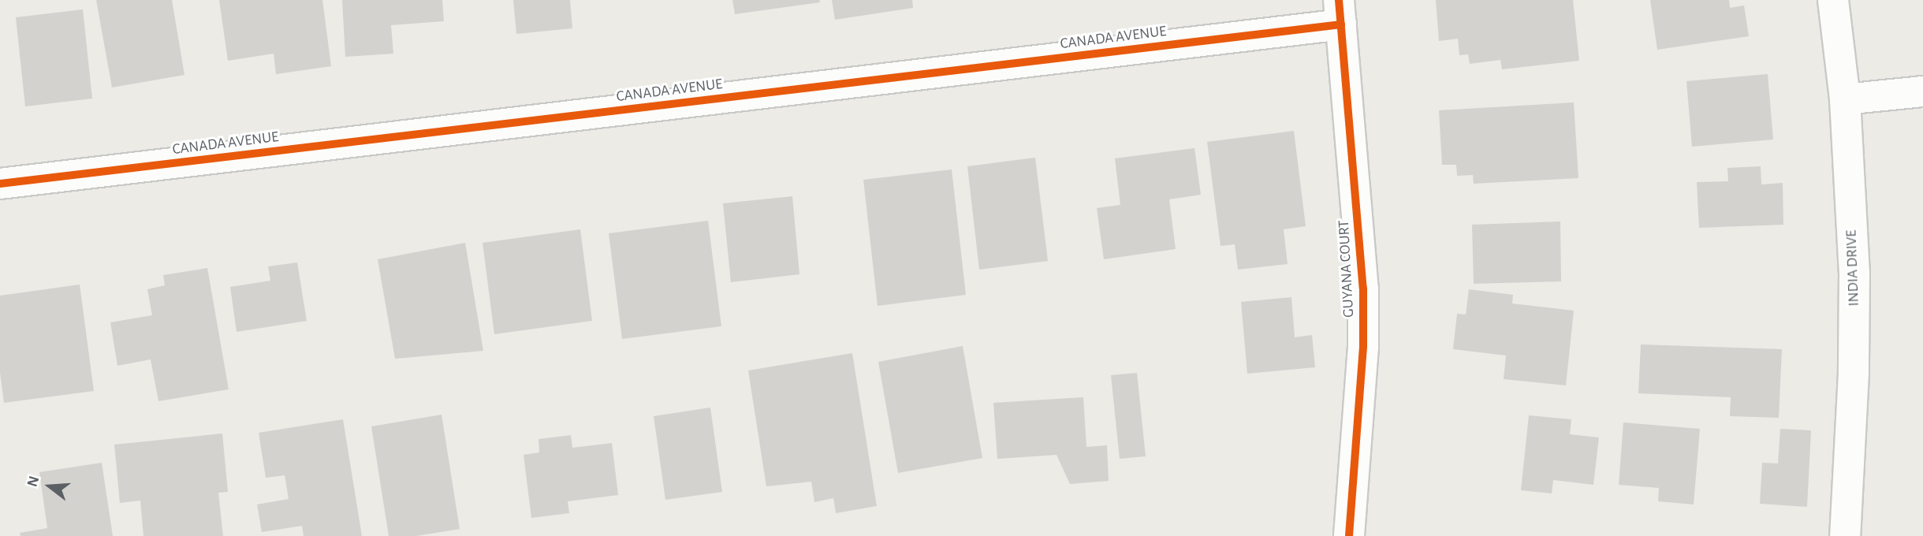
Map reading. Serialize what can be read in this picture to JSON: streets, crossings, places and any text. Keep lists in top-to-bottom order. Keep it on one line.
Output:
{"streets":{"street":["CANADA AVENUE","INDIA DRIVE","GUYANA COURT"]},"crossings":[["CANADA AVENUE","GUYANA COURT"]],"north":"left"}
